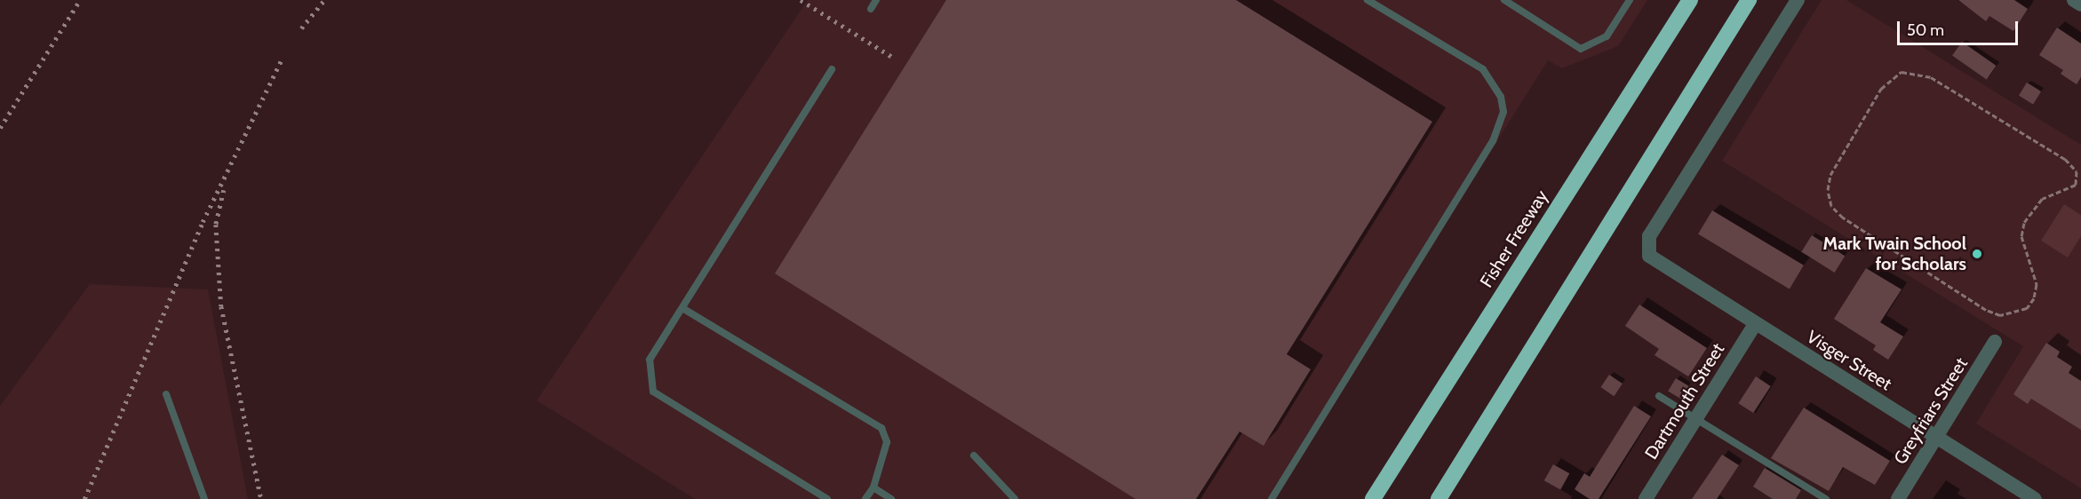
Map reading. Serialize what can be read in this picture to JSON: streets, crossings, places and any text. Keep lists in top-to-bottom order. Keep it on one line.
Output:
{"streets":{"highway":["Fisher Freeway"],"street":["Visger Street","Dartmouth Street","Greyfriars Street"]},"crossings":[["Visger Street","Dartmouth Street"],["Visger Street","Greyfriars Street"]],"places":["Mark Twain School for Scholars"],"scale_bar":"50 m"}
